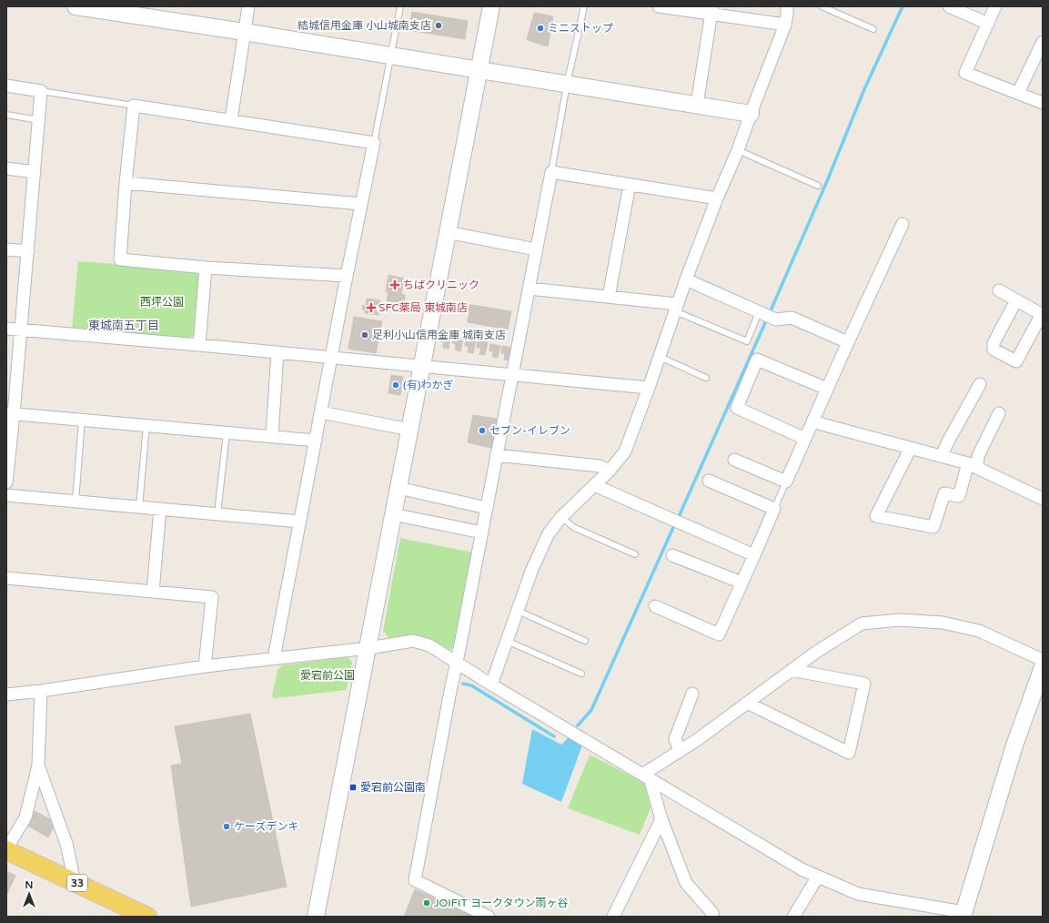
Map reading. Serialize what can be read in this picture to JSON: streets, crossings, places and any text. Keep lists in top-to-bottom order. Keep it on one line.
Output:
{"streets":{"main road":["33"]},"districts":["東城南五丁目"],"parks":["西坪公園","愛宕前公園"],"places":{"other":["結城信用金庫 小山城南支店","ミニストップ","足利小山信用金庫 城南支店","(有)わかぎ","セブン-イレブン","ケーズデンキ","JOIFIT ヨークタウン雨ヶ谷"],"health":["ちばクリニック","SFC薬局 東城南店"],"transit":["愛宕前公園南"]},"north":"top"}
